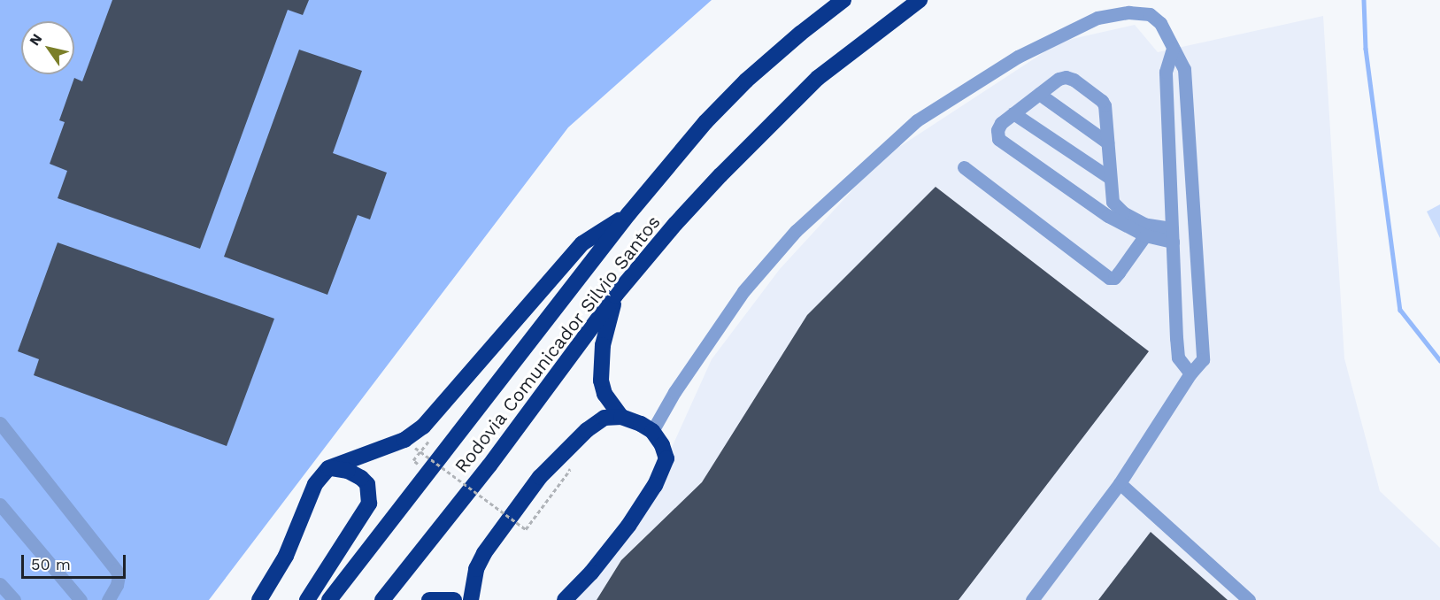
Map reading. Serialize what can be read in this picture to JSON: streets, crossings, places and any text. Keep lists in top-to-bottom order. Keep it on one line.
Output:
{"streets":{"highway":["Rodovia Comunicador Silvio Santos"]},"scale_bar":"50 m","north":"top left"}
